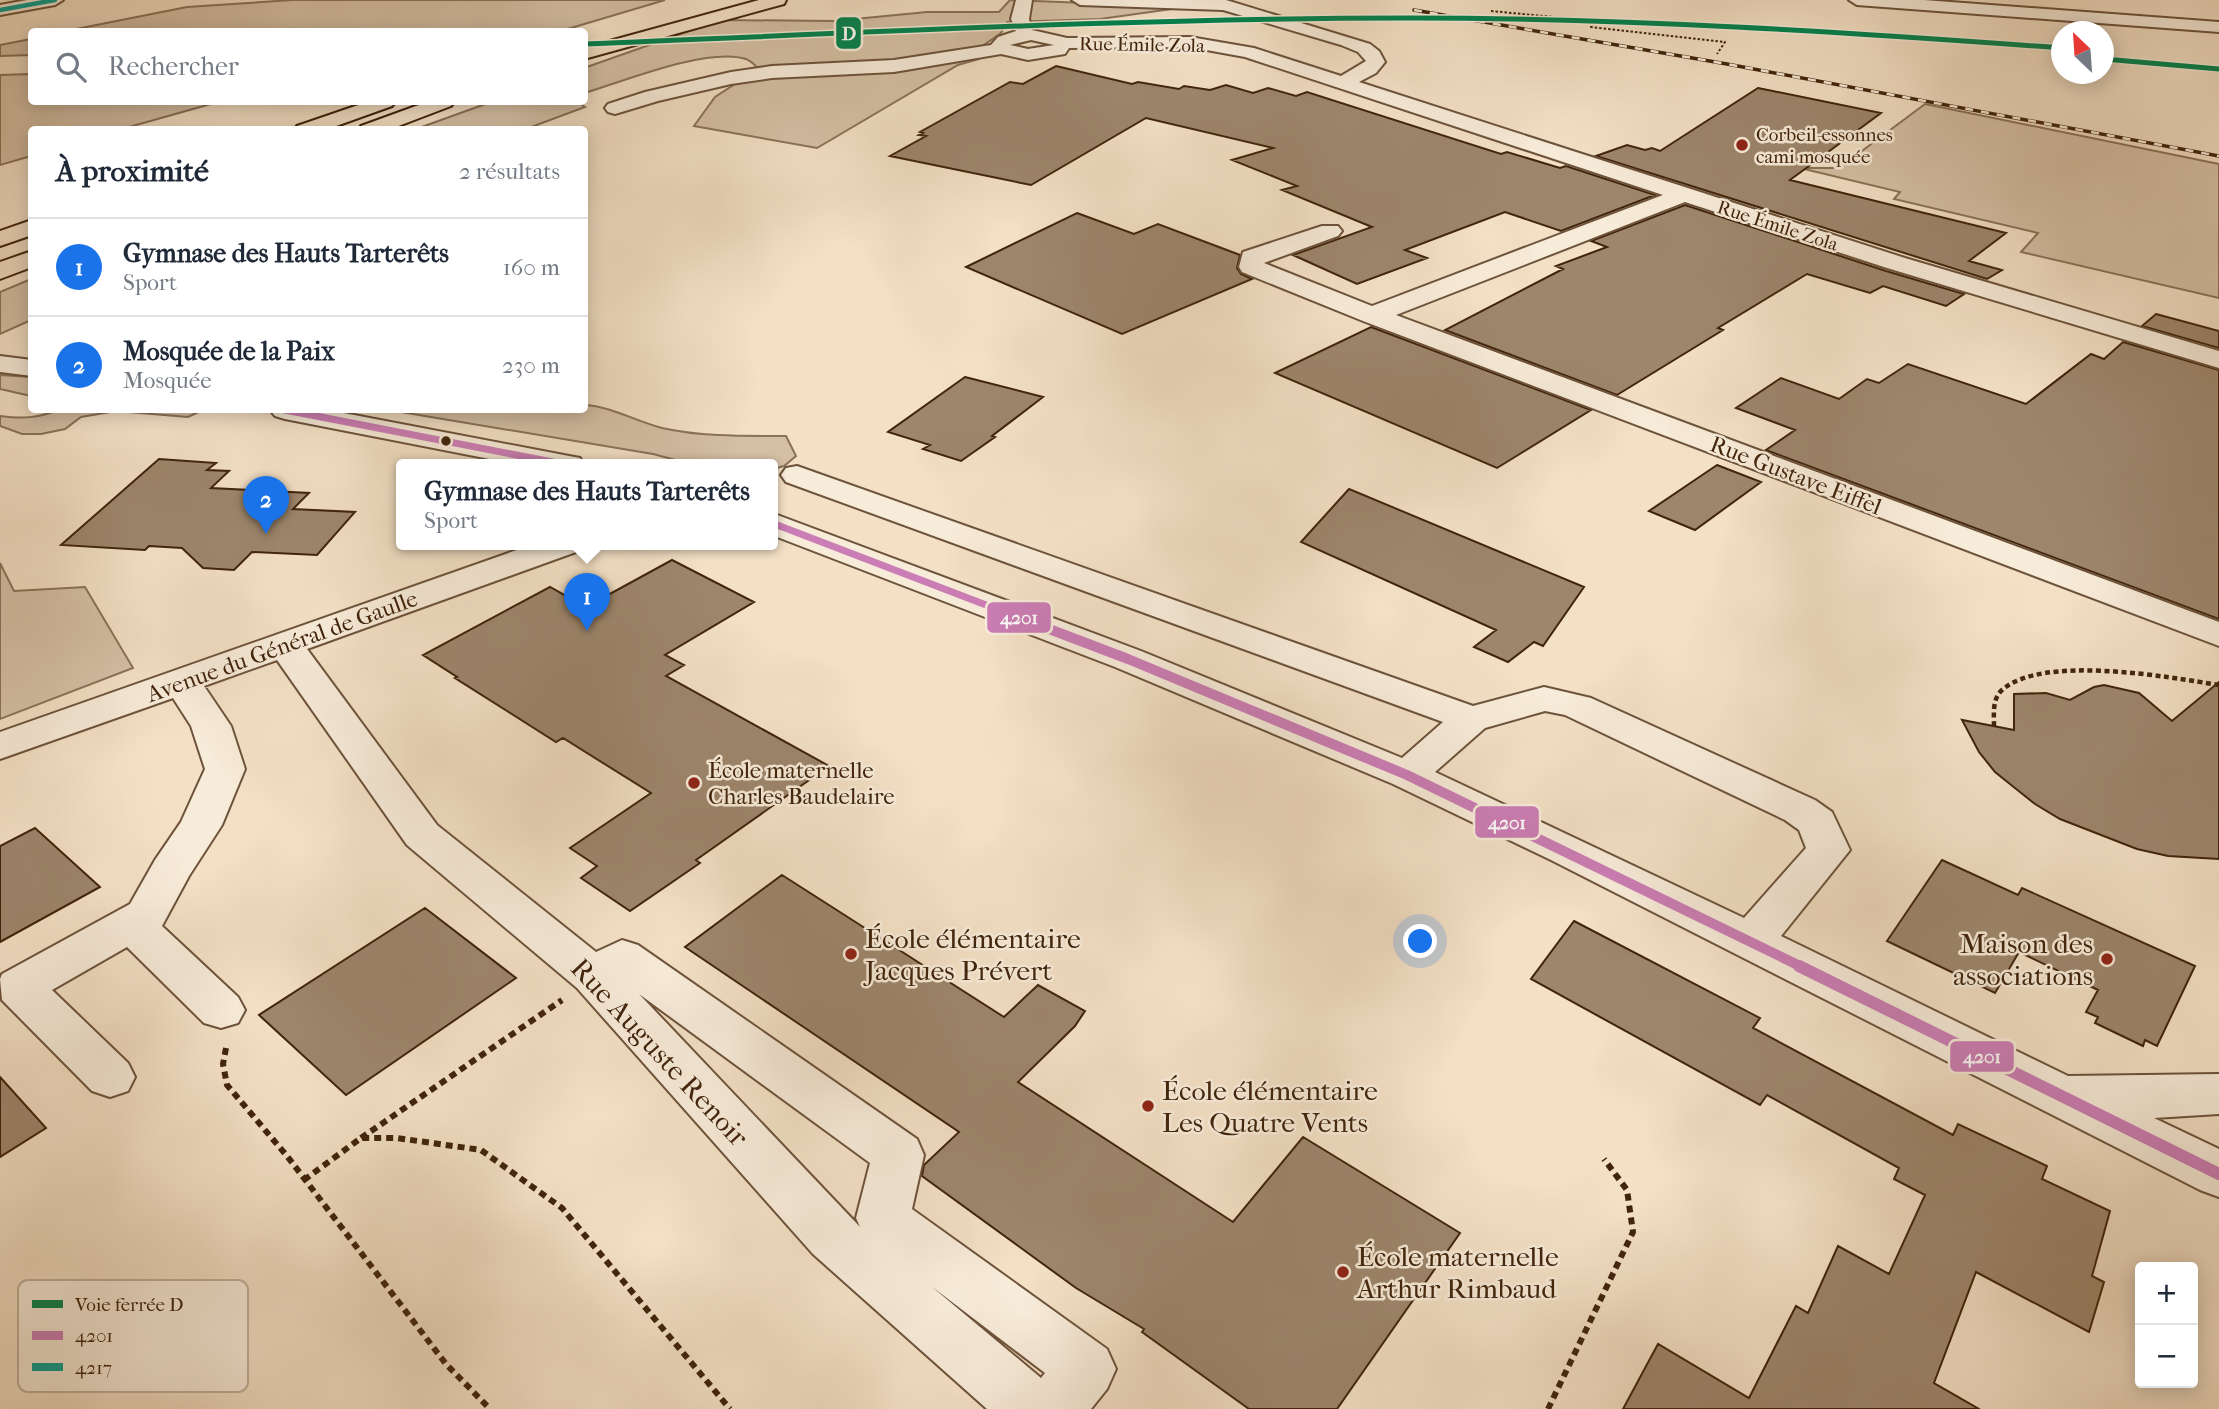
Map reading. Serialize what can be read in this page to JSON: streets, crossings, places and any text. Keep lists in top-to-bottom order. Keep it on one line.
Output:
{"streets":{"street":["Rue Émile Zola","Rue Gustave Eiffel","Avenue du Général de Gaulle","Rue Auguste Renoir"]},"crossings":[["Avenue du Général de Gaulle","Rue Auguste Renoir"]],"places":["Corbeil-essonnes cami mosquée","École maternelle Charles Baudelaire","École élémentaire Jacques Prévert","Maison des associations","École élémentaire Les Quatre Vents","École maternelle Arthur Rimbaud"],"lines":["transit line 4217","rail line D","transit line 4201"],"legend":["Voie ferrée D","4201","4217"],"north":"top left","page":{"search":"Rechercher","heading":["À proximité","2 résultats"],"list":[{"mark":"1","name":"Gymnase des Hauts Tarterêts","note":"Sport","value":"160 m"},{"mark":"2","name":"Mosquée de la Paix","note":"Mosquée","value":"230 m"}],"popup":["Gymnase des Hauts Tarterêts","Sport"],"pins":["2","1"],"map_buttons":["+","−"]}}
